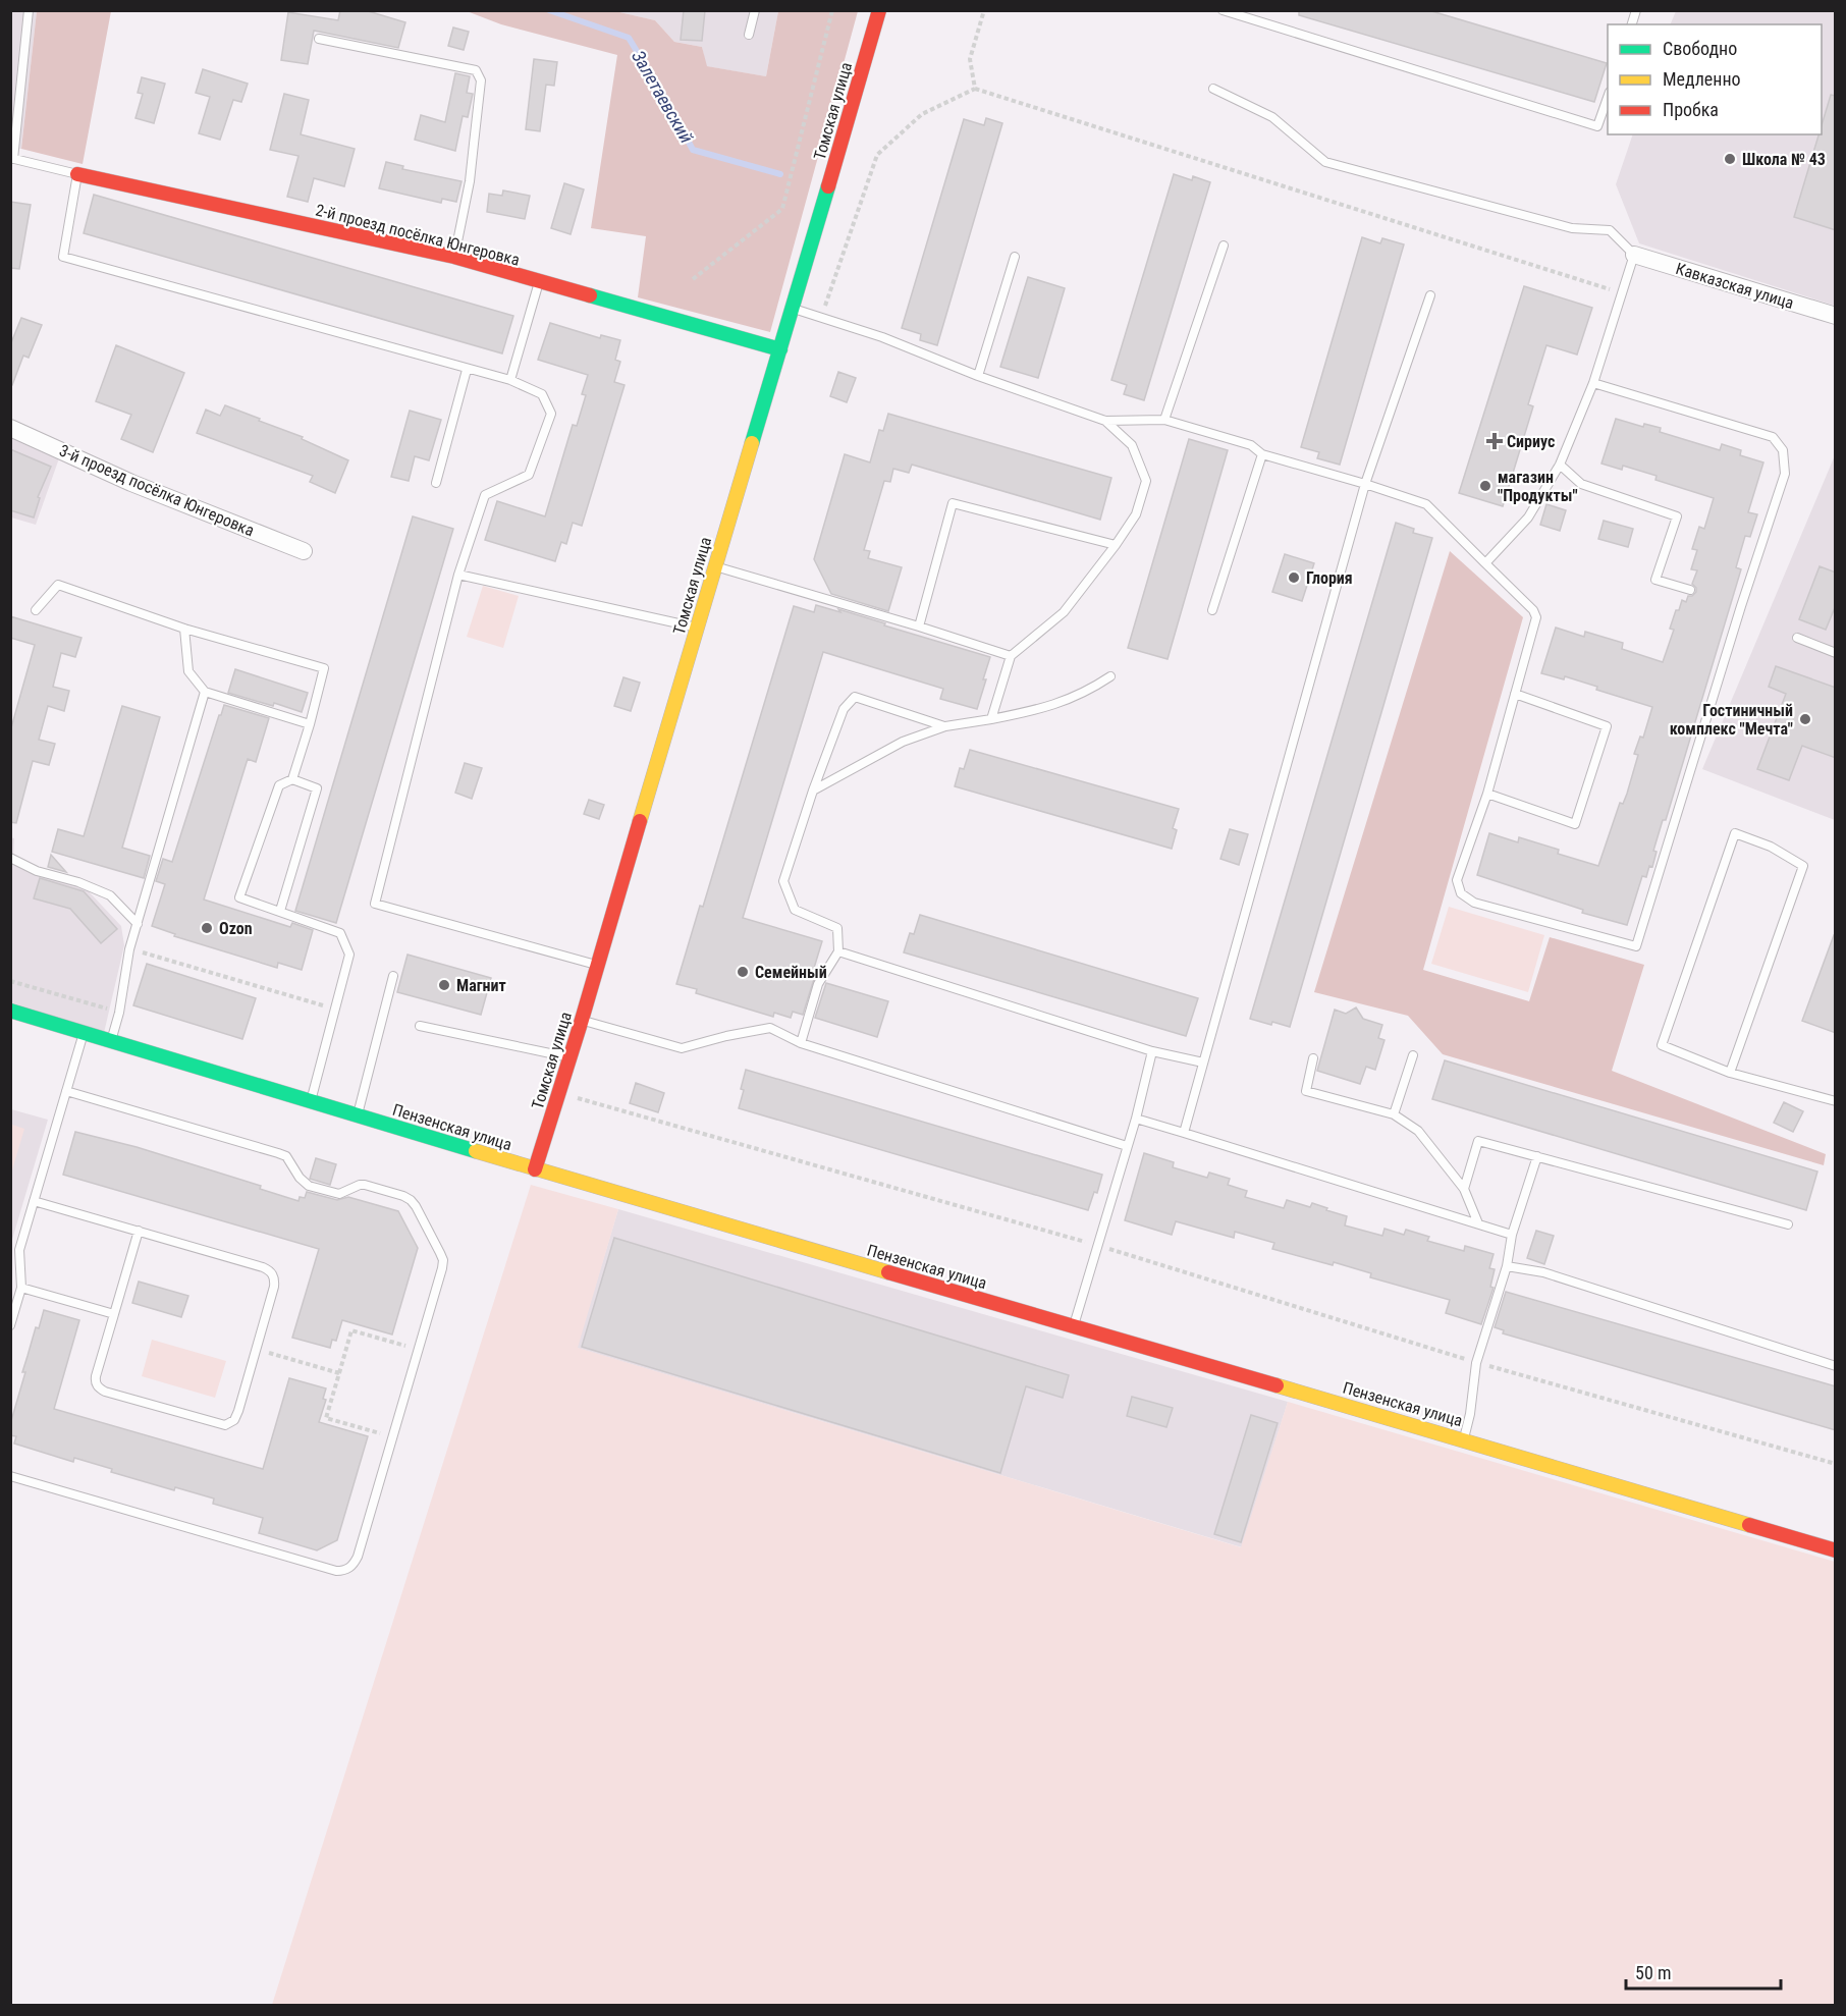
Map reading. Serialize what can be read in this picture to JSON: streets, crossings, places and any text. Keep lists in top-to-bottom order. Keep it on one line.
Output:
{"streets":{"street":["Томская улица","2-й проезд посёлка Юнгеровка","Кавказская улица","3-й проезд посёлка Юнгеровка","Пензенская улица"]},"crossings":[["Томская улица","2-й проезд посёлка Юнгеровка"],["Томская улица","Пензенская улица"]],"water":["Залетаевский"],"places":{"other":["Школа № 43","магазин \"Продукты\"","Глория","Гостиничный комплекс \"Мечта\"","Ozon","Семейный","Магнит"],"health":["Сириус"]},"legend":["Свободно","Медленно","Пробка"],"scale_bar":"50 m"}
